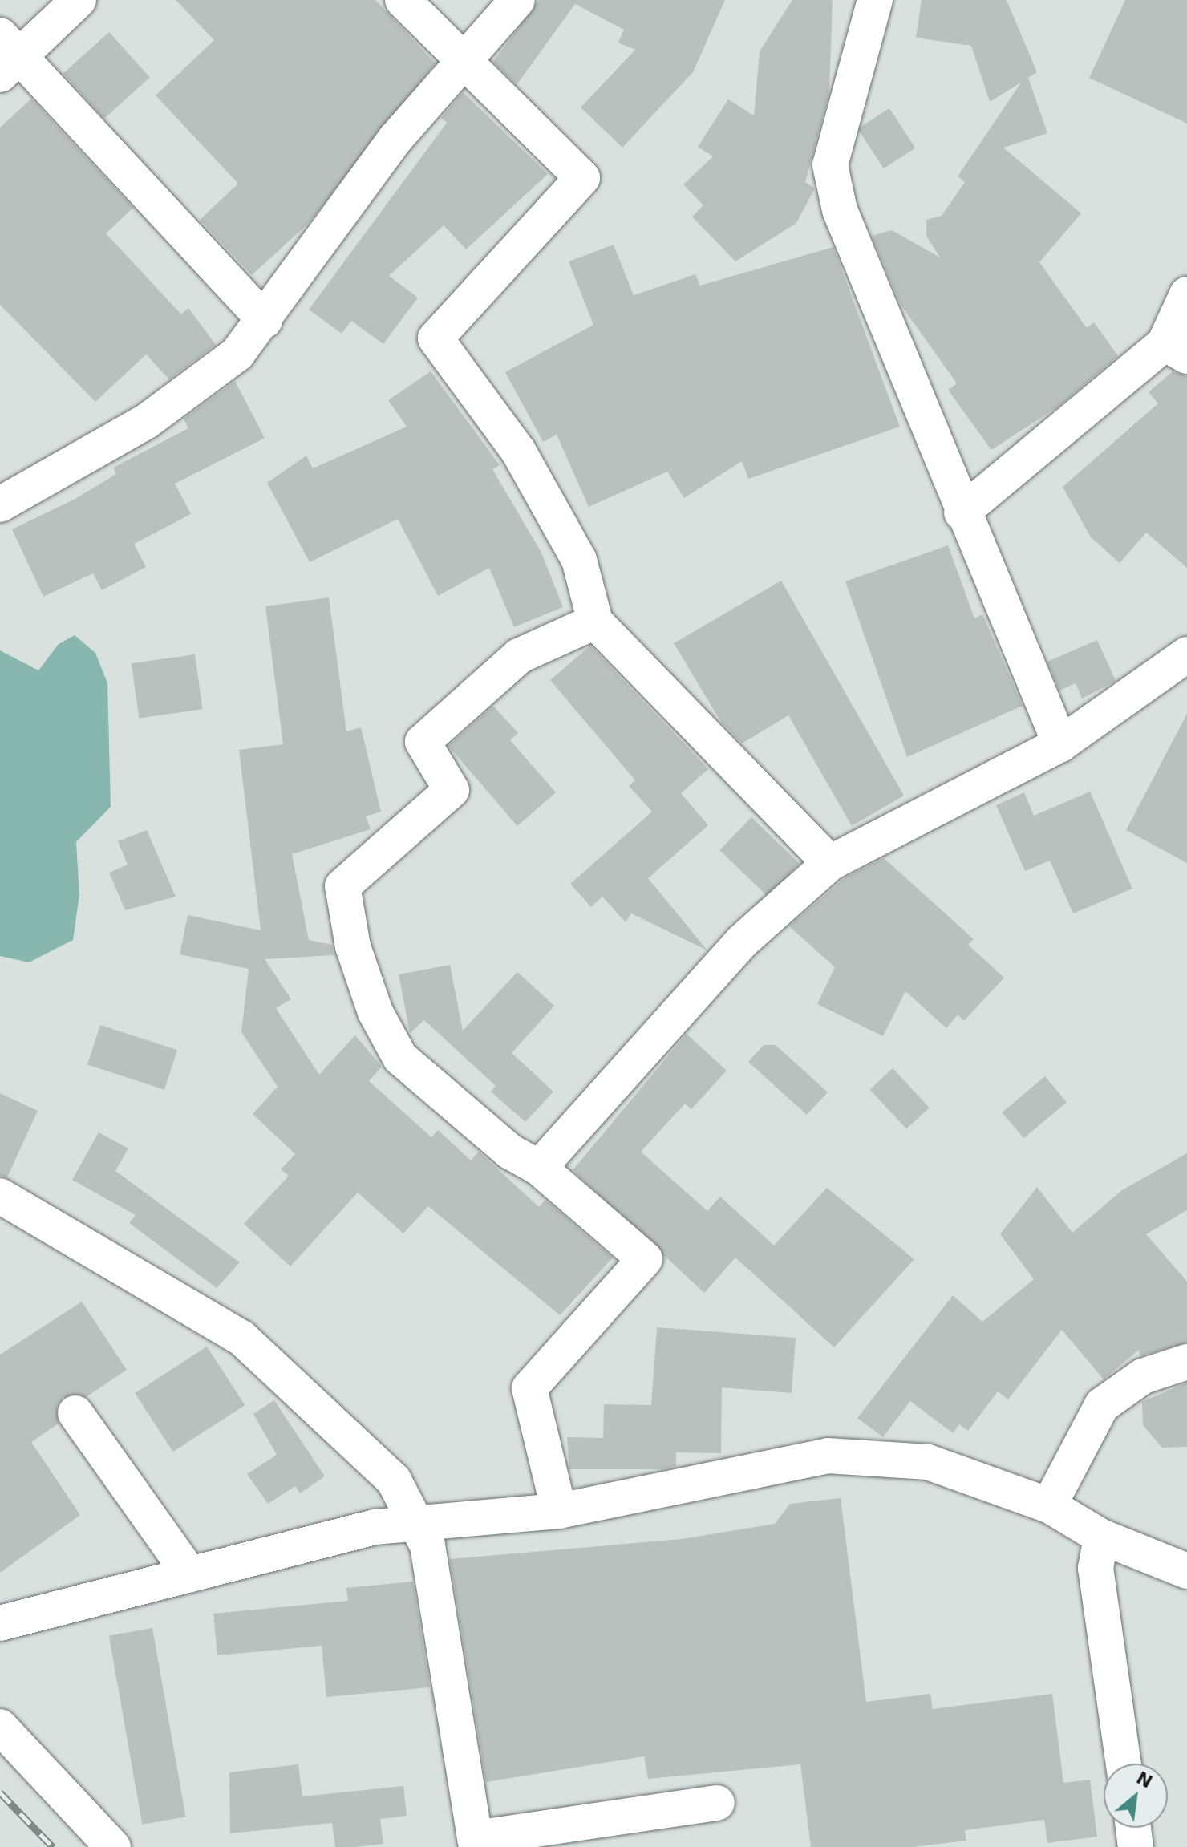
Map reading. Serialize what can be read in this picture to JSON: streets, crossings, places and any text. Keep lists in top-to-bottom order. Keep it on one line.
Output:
{"north":"top right"}
